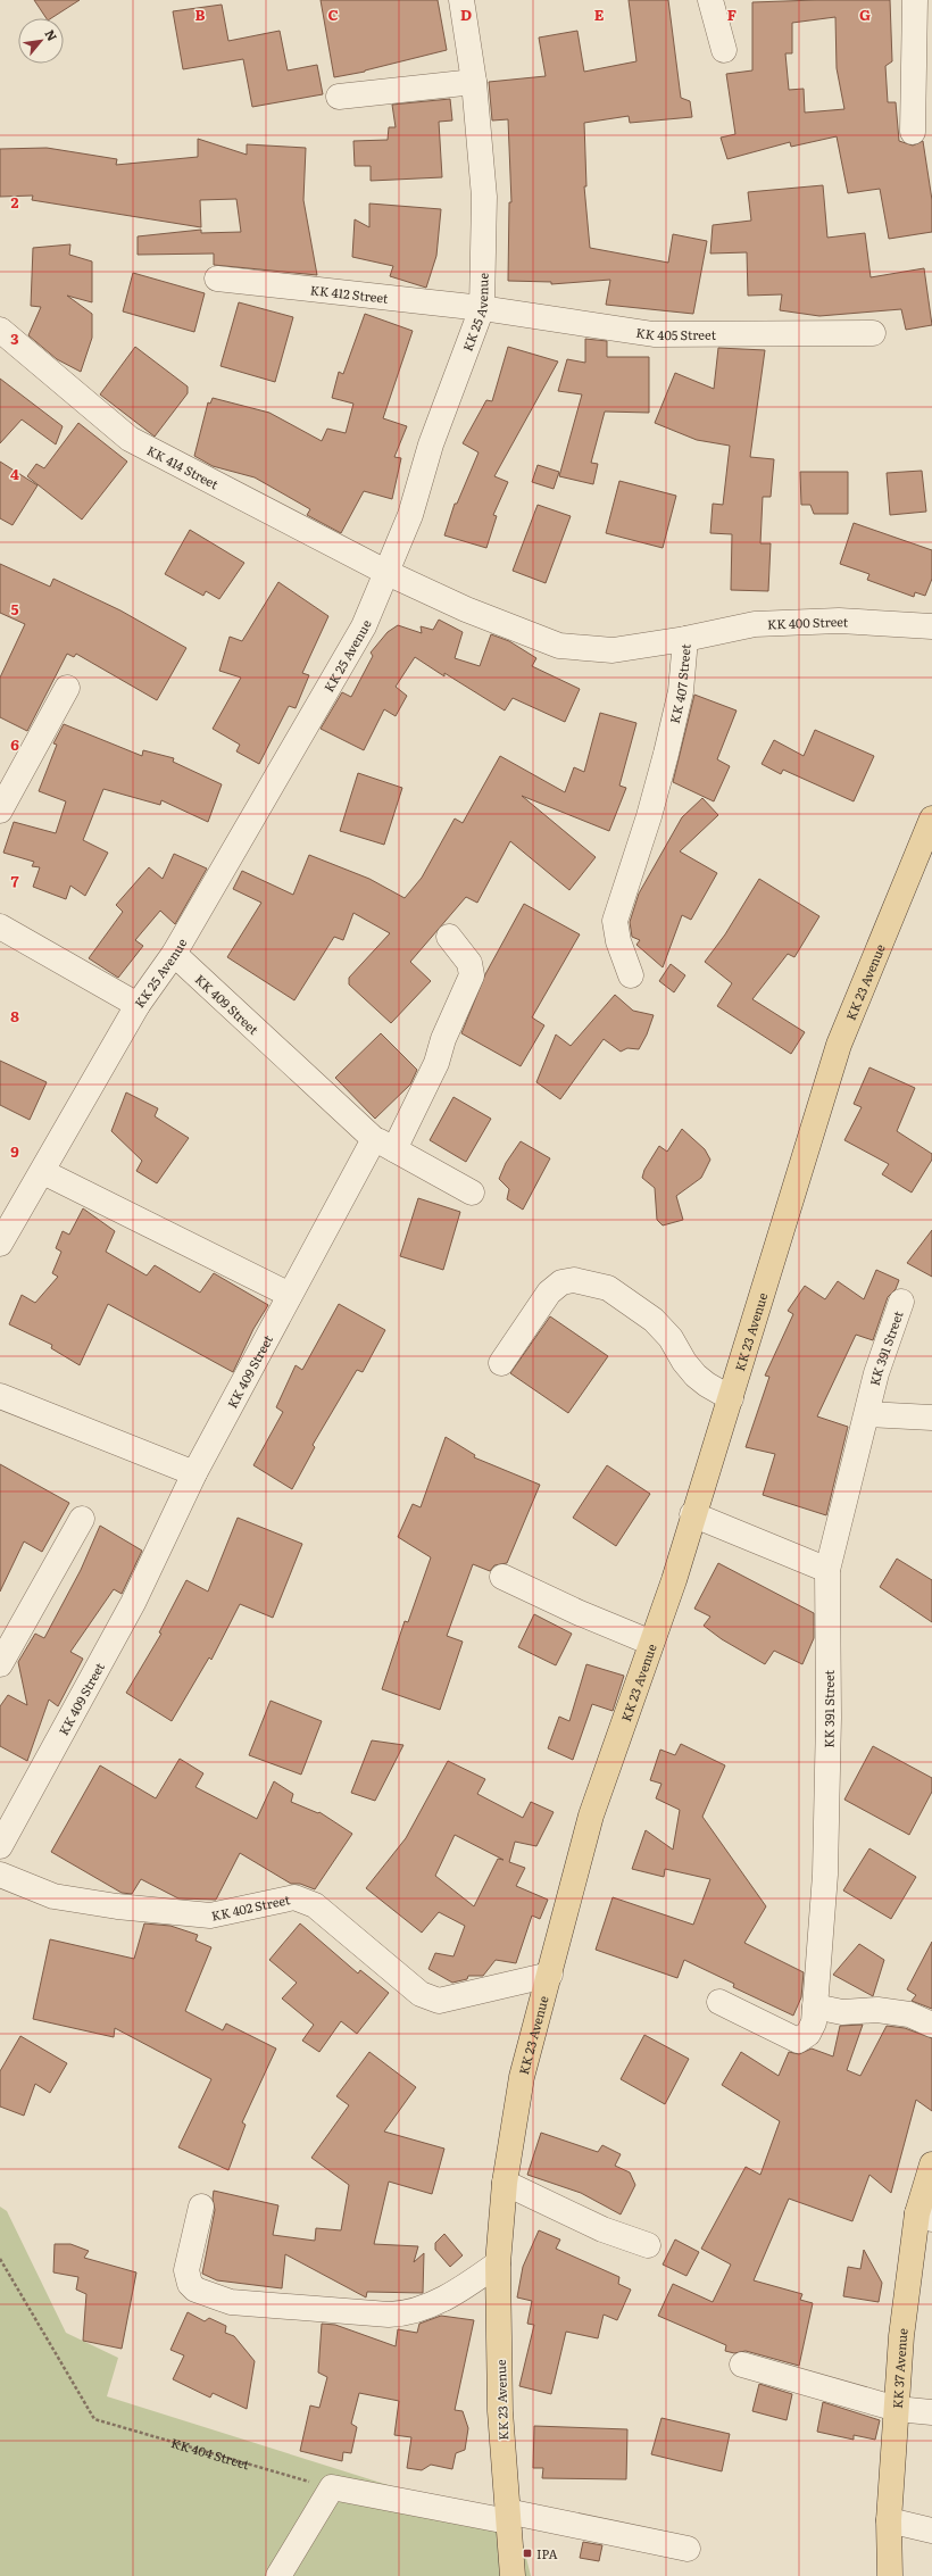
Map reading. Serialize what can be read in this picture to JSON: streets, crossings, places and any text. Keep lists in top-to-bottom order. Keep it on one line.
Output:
{"streets":{"main road":["KK 23 Avenue","KK 37 Avenue"],"street":["KK 412 Street","KK 25 Avenue","KK 405 Street","KK 414 Street","KK 400 Street","KK 407 Street","KK 409 Street","KK 391 Street","KK 402 Street"],"path":["KK 404 Street"]},"crossings":[["KK 412 Street","KK 25 Avenue"],["KK 412 Street","KK 405 Street"],["KK 25 Avenue","KK 405 Street"],["KK 25 Avenue","KK 414 Street"],["KK 25 Avenue","KK 407 Street"],["KK 25 Avenue","KK 409 Street"],["KK 414 Street","KK 407 Street"],["KK 400 Street","KK 407 Street"],["KK 23 Avenue","KK 402 Street"]],"places":{"transit":["IPA"]},"north":"top right","grid":{"columns":["B","C","D","E","F","G"],"rows":["2","3","4","5","6","7","8","9"]}}
